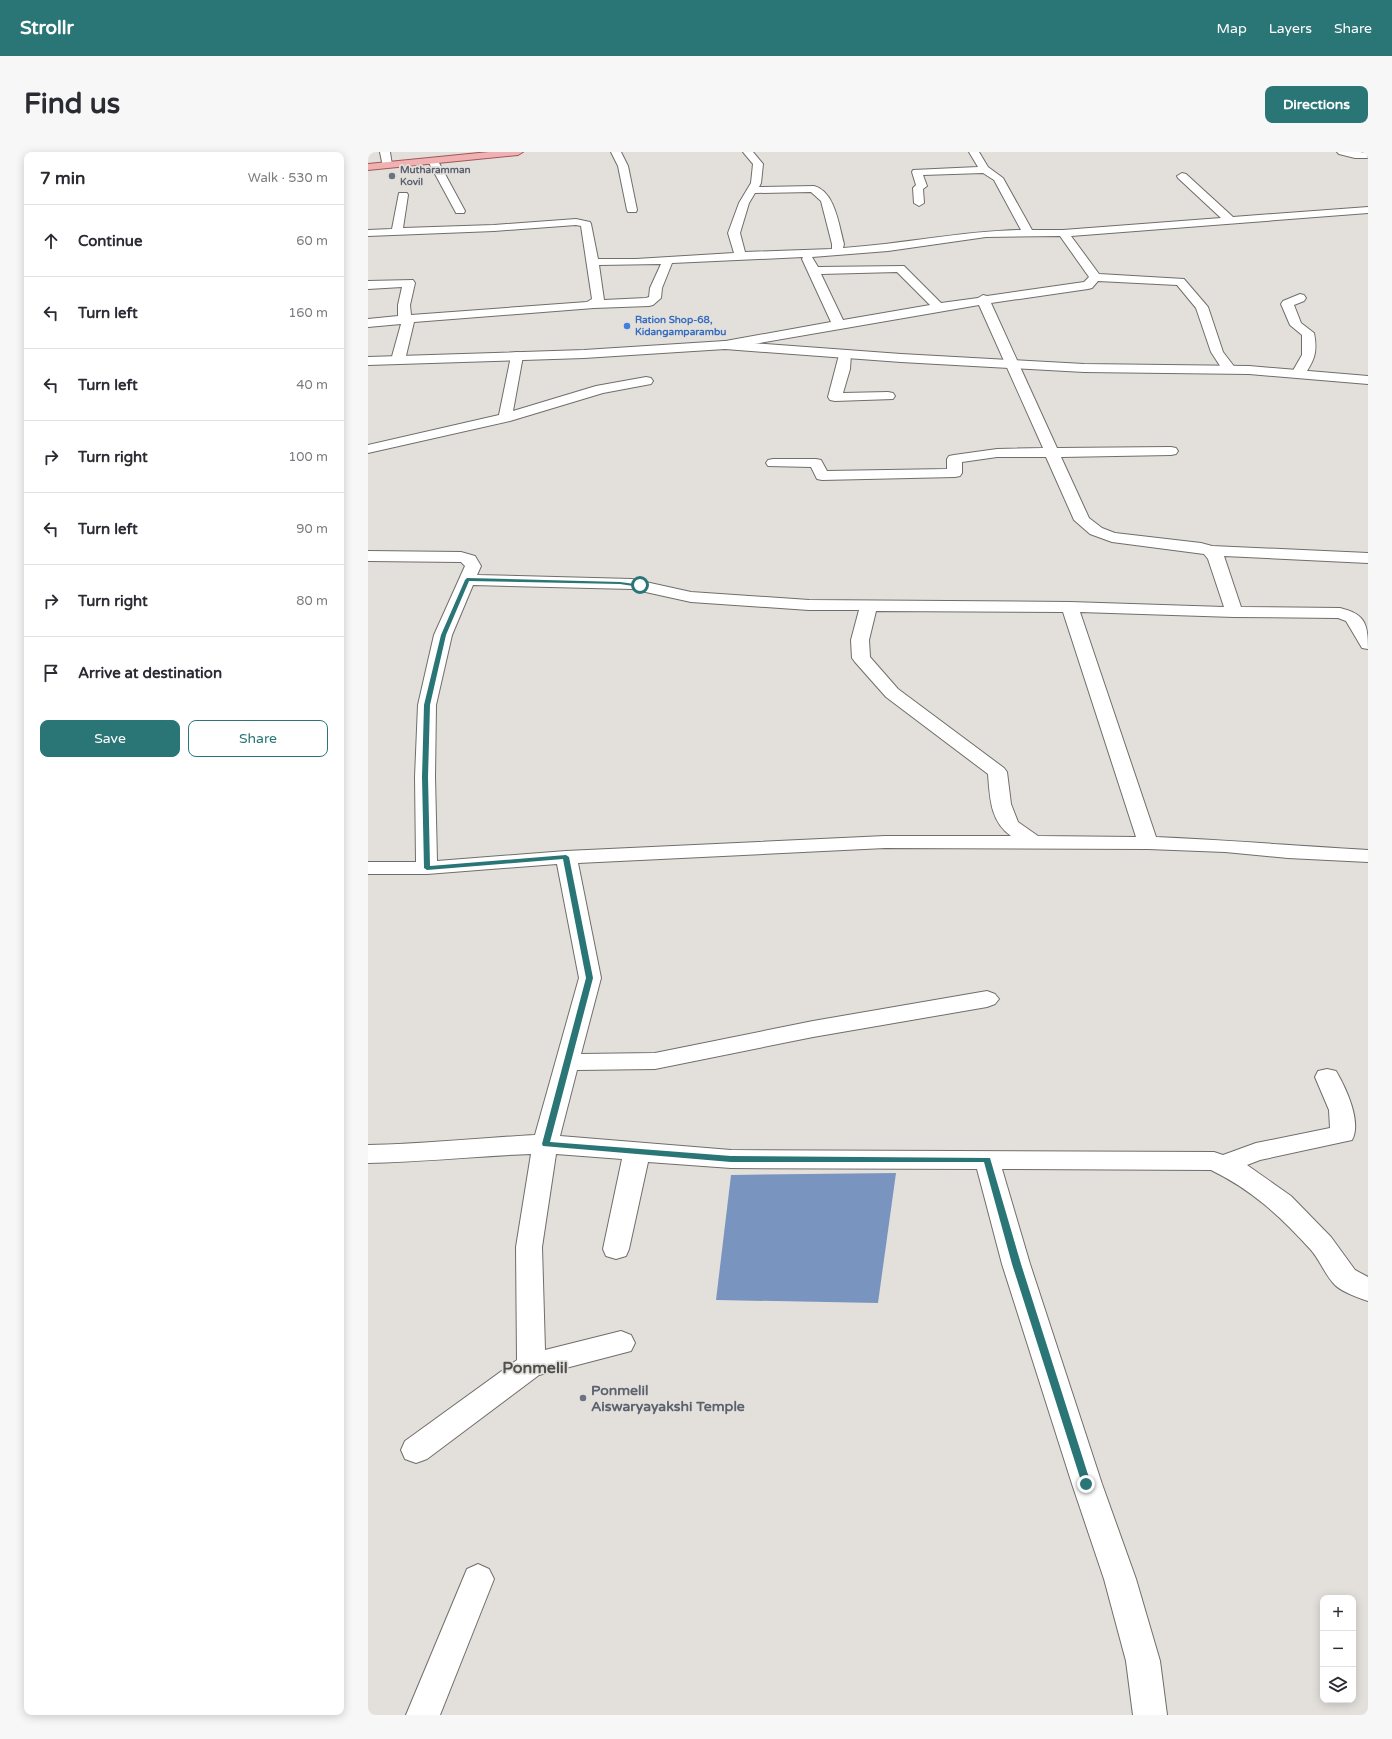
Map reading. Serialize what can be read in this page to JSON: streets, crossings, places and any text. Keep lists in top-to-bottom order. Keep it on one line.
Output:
{"districts":["Ponmelil"],"places":["Mutharamman Kovil","Ration Shop-68, Kidangamparambu","Ponmelil Aiswaryayakshi Temple"],"page":{"header":"Strollr","nav":["Map","Layers","Share"],"buttons":["Directions",["Save","Share"]],"title":"Find us","heading":["7 min","Walk · 530 m"],"list":[["Continue","60 m"],["Turn left","160 m"],["Turn left","40 m"],["Turn right","100 m"],["Turn left","90 m"],["Turn right","80 m"],"Arrive at destination"],"map_buttons":["+","−"]}}
